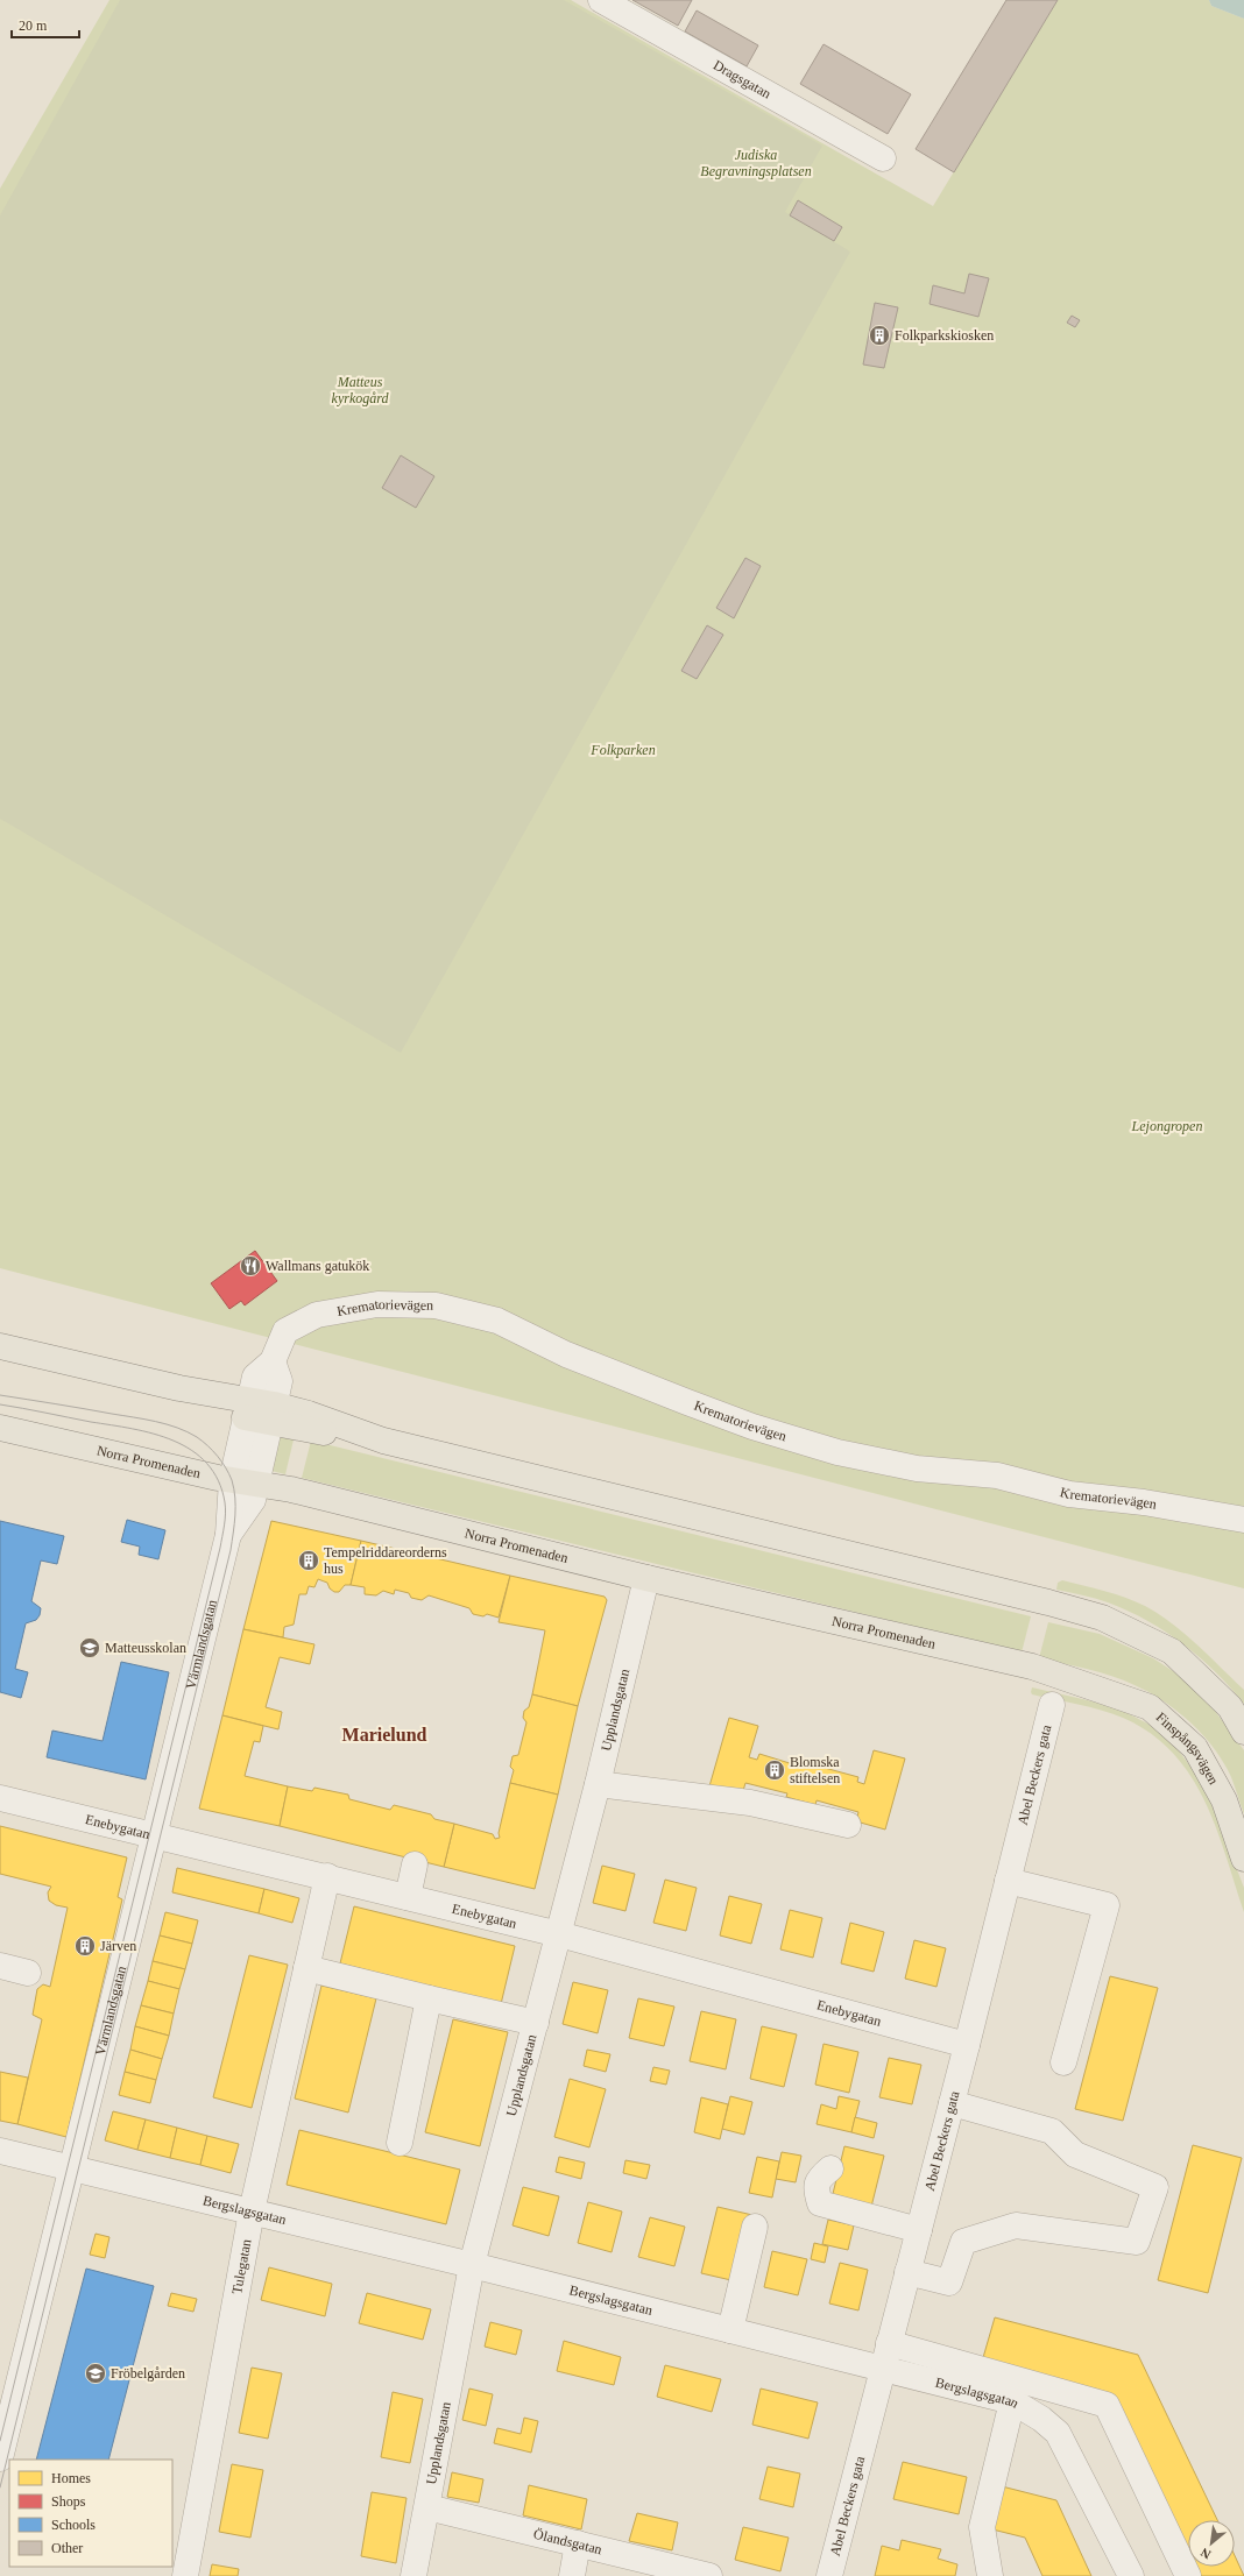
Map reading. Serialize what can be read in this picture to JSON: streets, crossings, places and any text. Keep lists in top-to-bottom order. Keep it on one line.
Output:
{"streets":{"main road":["Norra Promenaden","Finspångsvägen"],"street":["Dragsgatan","Krematorievägen","Värmlandsgatan","Upplandsgatan","Abel Beckers gata","Enebygatan","Bergslagsgatan","Tulegatan","Ölandsgatan"]},"crossings":[["Krematorievägen","Värmlandsgatan"],["Norra Promenaden","Värmlandsgatan"],["Norra Promenaden","Upplandsgatan"],["Norra Promenaden","Finspångsvägen"],["Värmlandsgatan","Enebygatan"],["Värmlandsgatan","Bergslagsgatan"],["Upplandsgatan","Enebygatan"],["Upplandsgatan","Bergslagsgatan"],["Upplandsgatan","Ölandsgatan"],["Abel Beckers gata","Enebygatan"],["Abel Beckers gata","Bergslagsgatan"],["Enebygatan","Tulegatan"],["Bergslagsgatan","Tulegatan"]],"districts":["Marielund"],"parks":["Judiska Begravningsplatsen","Matteus kyrkogård","Folkparken","Lejongropen"],"places":{"building":["Folkparkskiosken","Tempelriddareorderns hus","Blomska stiftelsen","Järven"],"restaurant":["Wallmans gatukök"],"school or university":["Matteusskolan","Fröbelgården"]},"legend":["Homes","Shops","Schools","Other"],"scale_bar":"20 m","north":"bottom left"}
